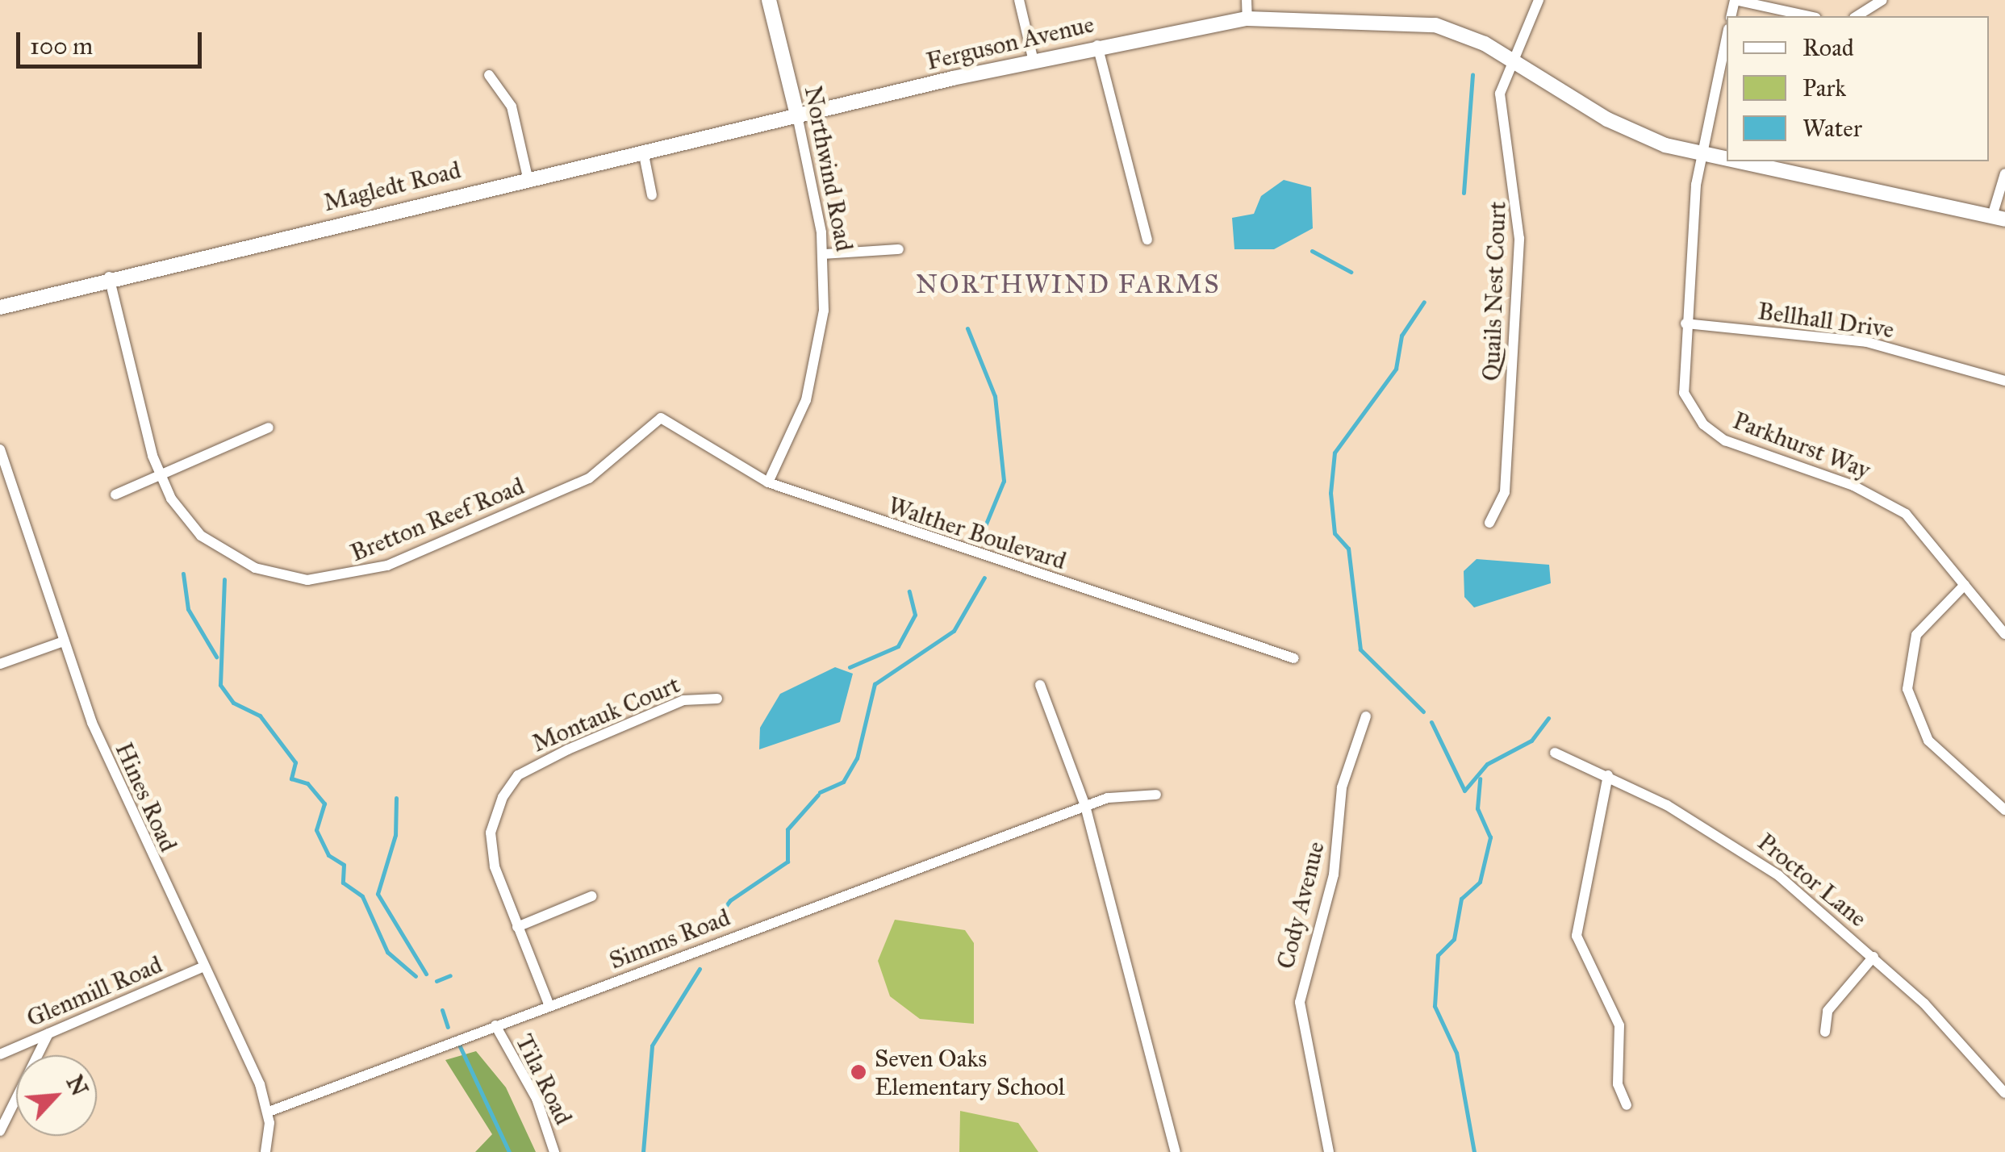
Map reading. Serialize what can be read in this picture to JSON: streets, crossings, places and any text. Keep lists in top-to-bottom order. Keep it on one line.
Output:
{"streets":{"street":["Ferguson Avenue","Northwind Road","Magledt Road","Quails Nest Court","Bellhall Drive","Parkhurst Way","Bretton Reef Road","Walther Boulevard","Montauk Court","Hines Road","Proctor Lane","Cody Avenue","Simms Road","Glenmill Road","Tila Road"]},"crossings":[["Ferguson Avenue","Northwind Road"],["Ferguson Avenue","Magledt Road"],["Ferguson Avenue","Quails Nest Court"],["Ferguson Avenue","Parkhurst Way"],["Northwind Road","Magledt Road"],["Northwind Road","Walther Boulevard"],["Magledt Road","Bretton Reef Road"],["Bellhall Drive","Parkhurst Way"],["Bretton Reef Road","Walther Boulevard"],["Montauk Court","Simms Road"],["Hines Road","Simms Road"],["Hines Road","Glenmill Road"],["Simms Road","Tila Road"]],"districts":["NORTHWIND FARMS"],"places":["Seven Oaks Elementary School"],"legend":["Road","Park","Water"],"scale_bar":"100 m","north":"top right"}
